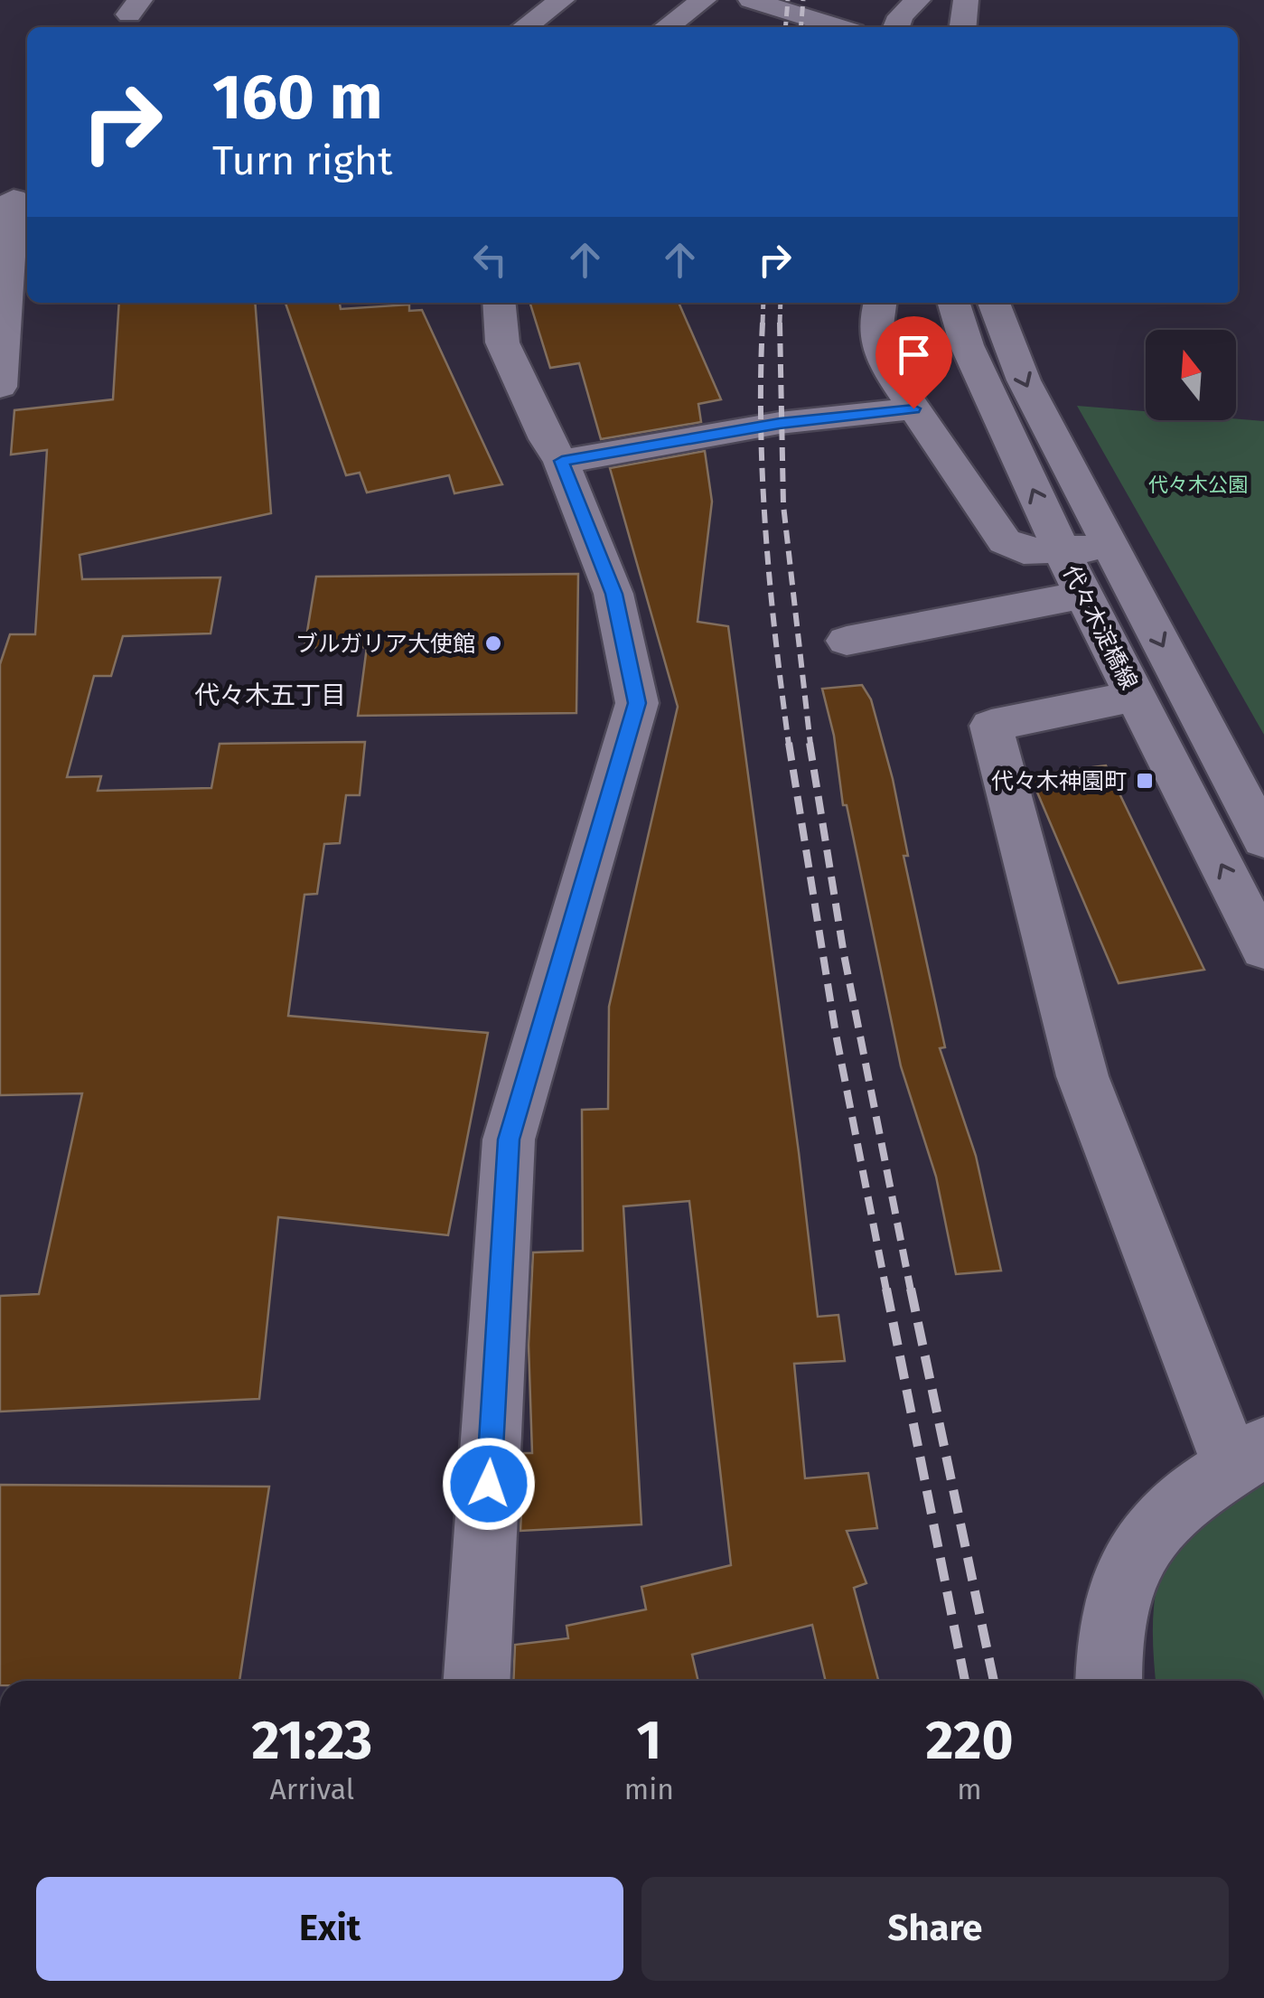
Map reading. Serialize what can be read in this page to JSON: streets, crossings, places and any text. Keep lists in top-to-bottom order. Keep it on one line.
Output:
{"streets":{"street":["代々木淀橋線"]},"districts":["代々木五丁目"],"parks":["代々木公園"],"places":{"other":["ブルガリア大使館"],"transit":["代々木神園町"]},"north":"top","page":{"turn":["160 m","Turn right"],"eta":["21:23","Arrival","1","min","220","m"],"buttons":["Exit","Share"]}}
